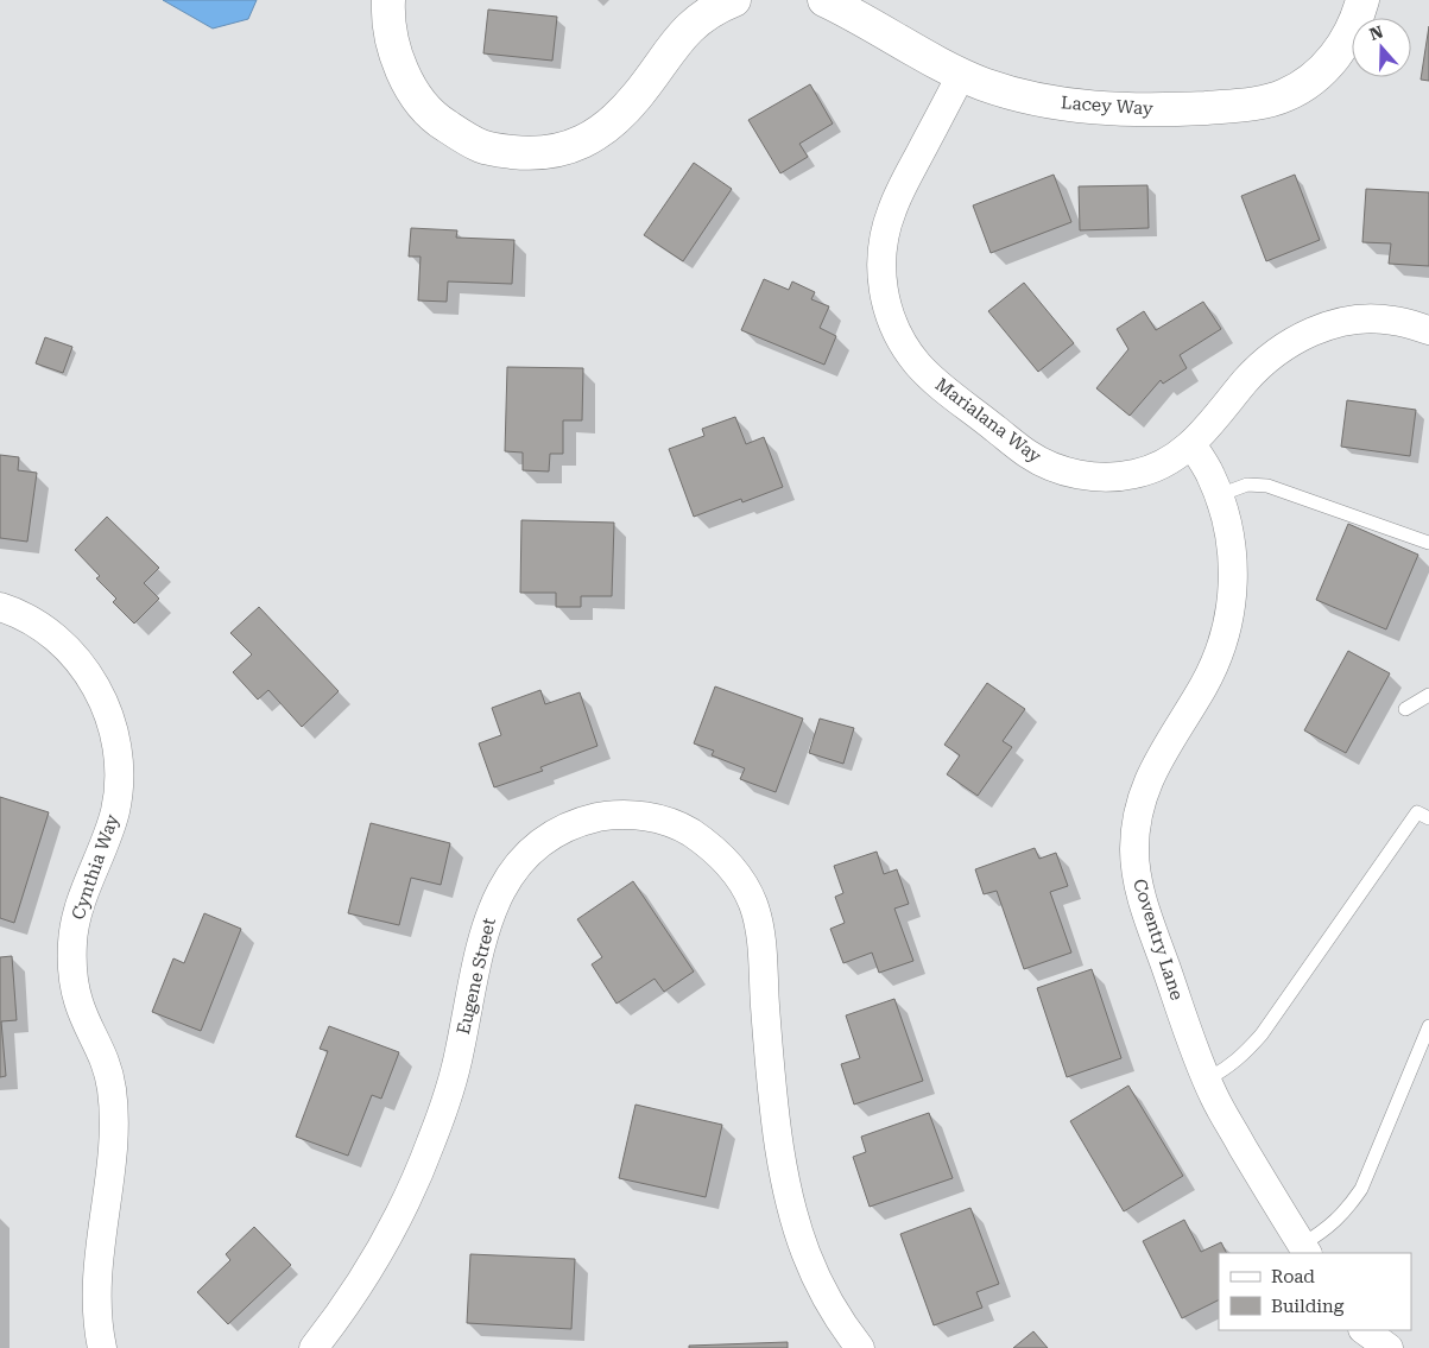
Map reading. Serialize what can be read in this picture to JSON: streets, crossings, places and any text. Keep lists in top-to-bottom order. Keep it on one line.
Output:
{"streets":{"street":["Lacey Way","Marialana Way","Cynthia Way","Coventry Lane","Eugene Street"]},"crossings":[["Lacey Way","Marialana Way"],["Marialana Way","Coventry Lane"]],"legend":["Road","Building"],"north":"top"}
